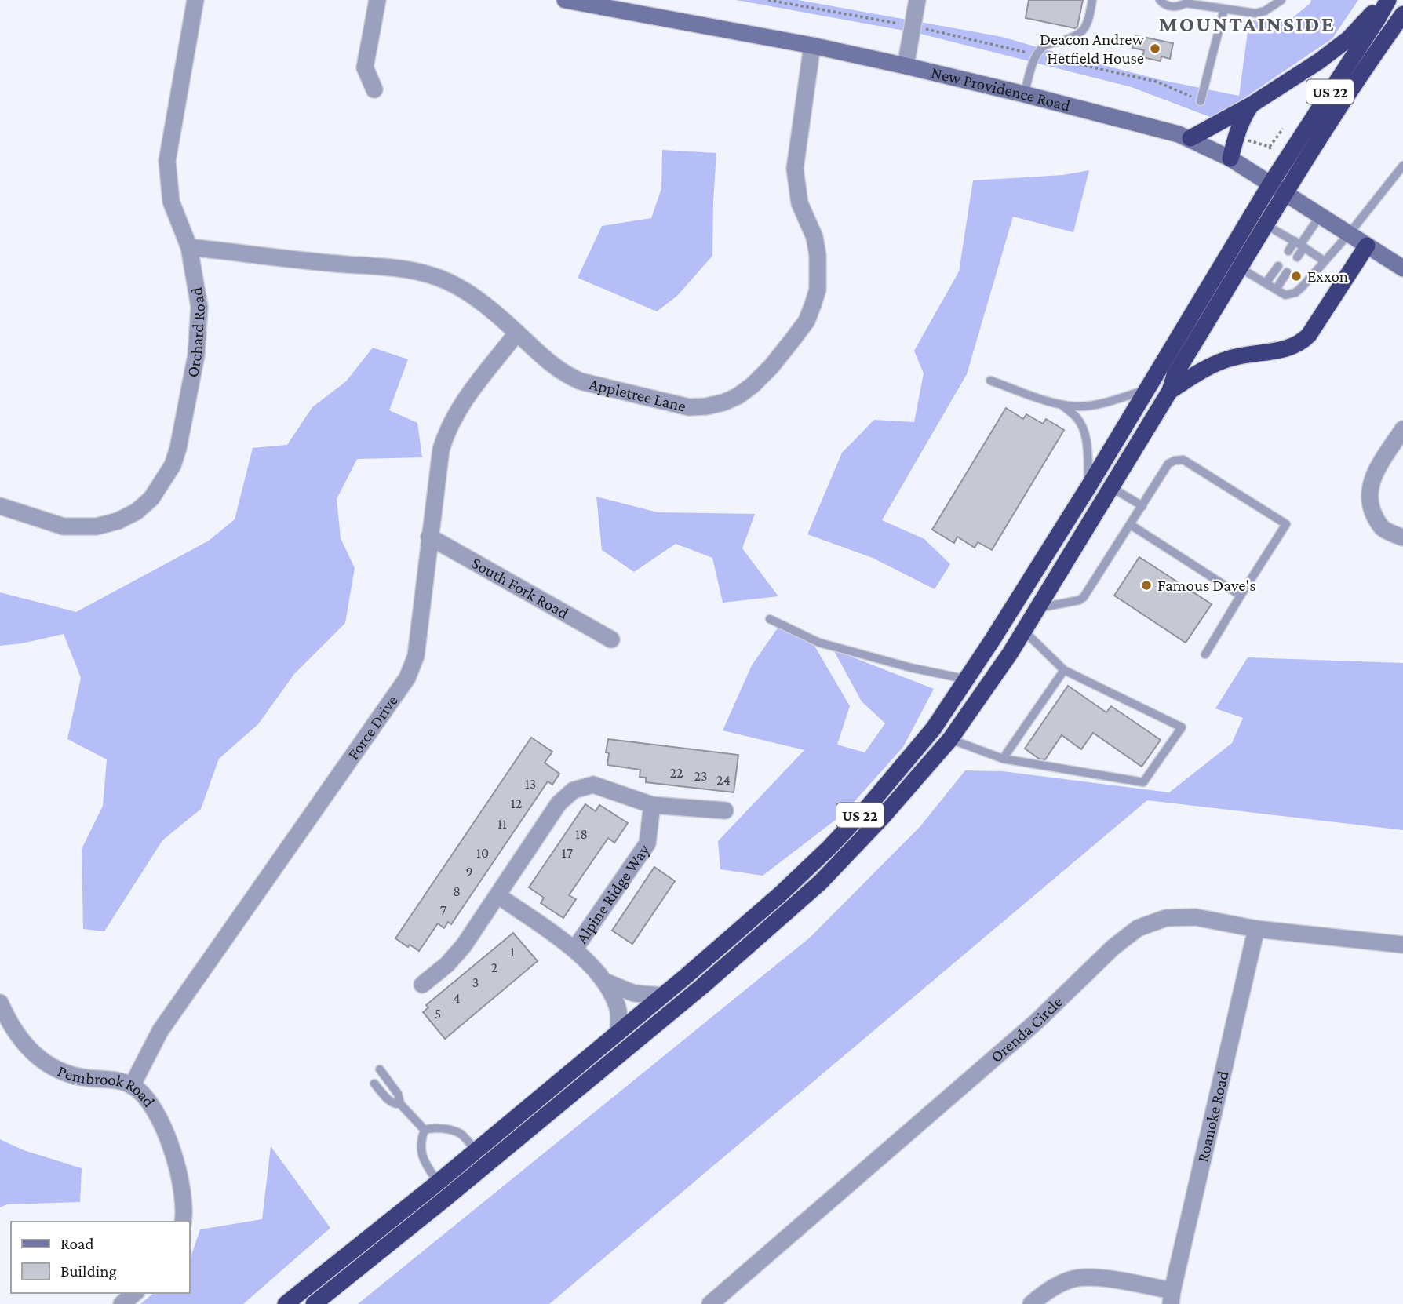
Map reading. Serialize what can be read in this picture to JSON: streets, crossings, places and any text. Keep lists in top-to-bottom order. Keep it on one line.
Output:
{"streets":{"highway":["US 22"],"street":["New Providence Road","Orchard Road","Appletree Lane","South Fork Road","Force Drive","Alpine Ridge Way","Orenda Circle","Pembrook Road","Roanoke Road"]},"crossings":[["New Providence Road","US 22"],["New Providence Road","Appletree Lane"],["US 22","Alpine Ridge Way"],["Orchard Road","Appletree Lane"],["Appletree Lane","Force Drive"],["South Fork Road","Force Drive"],["Force Drive","Pembrook Road"],["Orenda Circle","Roanoke Road"]],"districts":["MOUNTAINSIDE"],"places":["Deacon Andrew Hetfield House","Exxon","Famous Dave's"],"house_numbers":["22","23","24","13","12","11","18","10","17","9","8","7","1","2","3","4","5"],"legend":["Road","Building"]}
